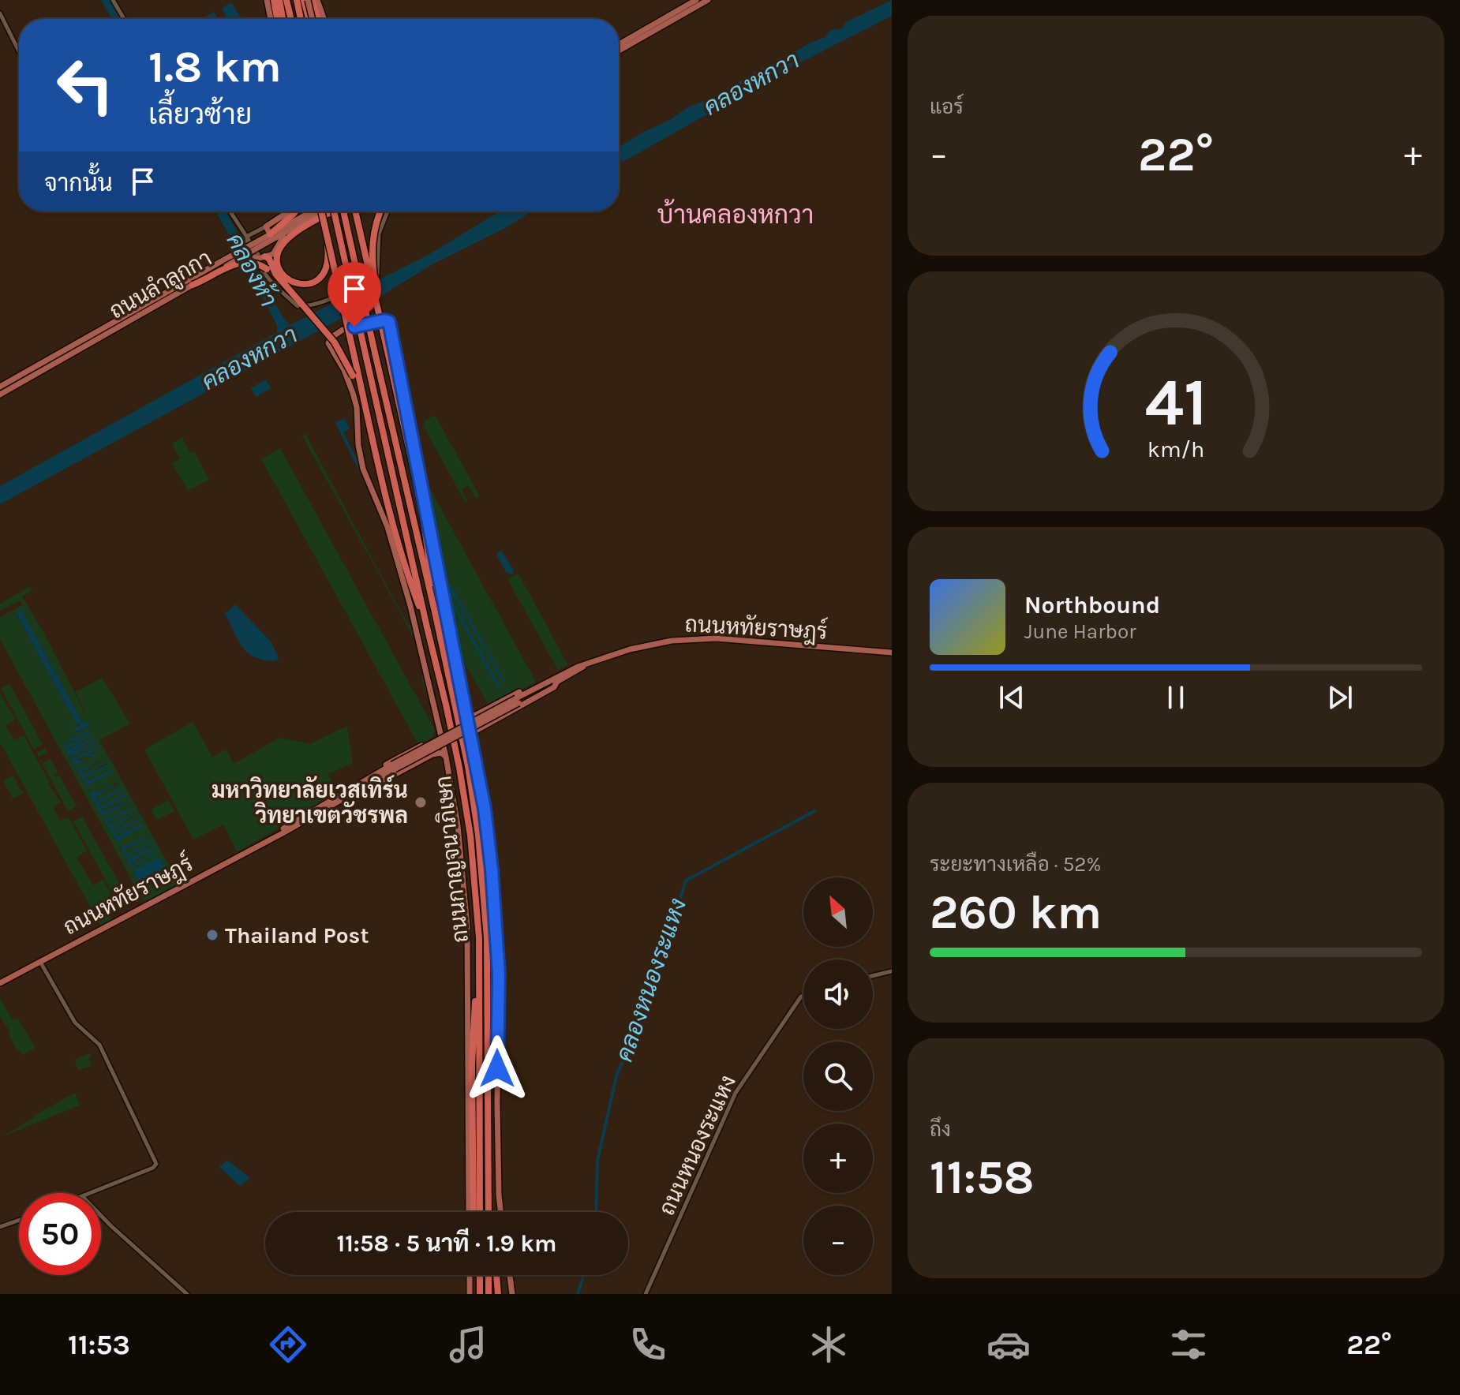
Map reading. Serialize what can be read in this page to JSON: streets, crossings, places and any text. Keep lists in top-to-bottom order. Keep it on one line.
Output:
{"streets":{"highway":["ถนนกาญจนาภิเษก"],"main road":["ถนนลำลูกกา","ถนนหทัยราษฎร์"],"street":["ถนนหนองระแหง"]},"districts":["บ้านคลองหกวา"],"water":["คลองหกวา","คลองห้า","คลองหนองระแหง"],"places":["มหาวิทยาลัยเวสเทิร์น วิทยาเขตวัชรพล","Thailand Post"],"north":"top left","page":{"tile":["แอร์",["ระยะทางเหลือ · 52%","260 km"],["ถึง","11:58"]],"turn":["1.8 km","เลี้ยวซ้าย"],"heat":["−","22°","+"],"then":"จากนั้น","song":["Northbound","June Harbor"],"map_buttons":["+","−"],"limit":"50","trip":"11:58 · 5 นาที · 1.9 km","tabs":["11:53","22°"],"gauge":["41","km/h"]}}
